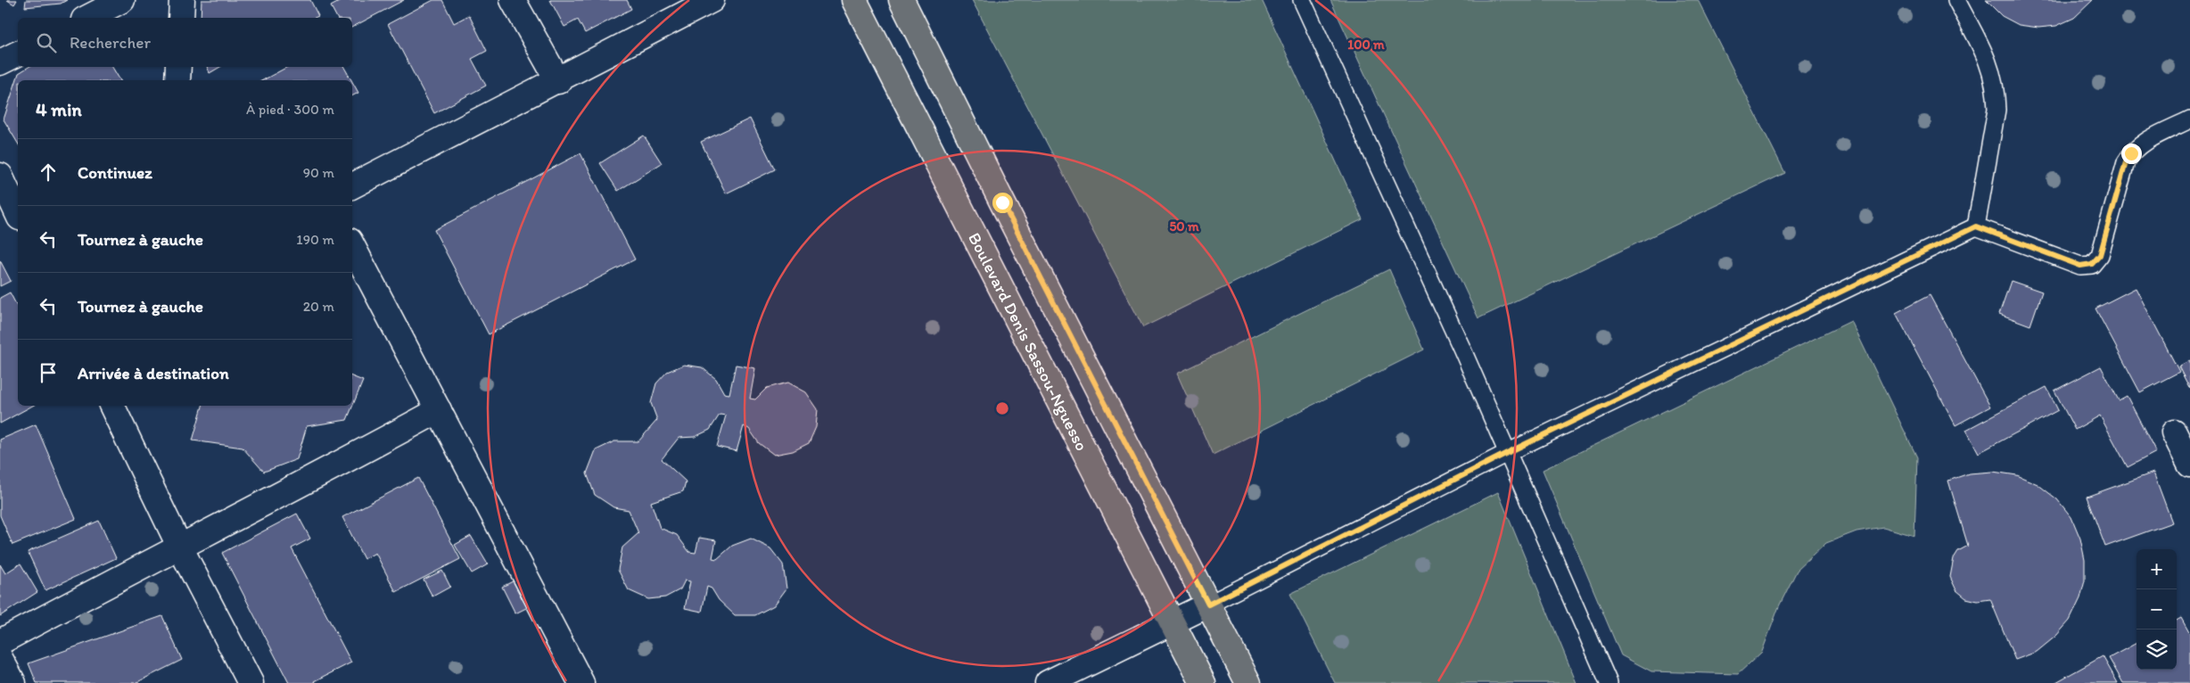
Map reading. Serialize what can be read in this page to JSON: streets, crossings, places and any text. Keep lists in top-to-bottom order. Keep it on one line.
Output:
{"streets":{"main road":["Boulevard Denis Sassou-Nguesso"]},"page":{"search":"Rechercher","heading":["4 min","À pied · 300 m"],"list":[["Continuez","90 m"],["Tournez à gauche","190 m"],["Tournez à gauche","20 m"],"Arrivée à destination"],"map_buttons":["+","−"]},"rings":["100 m","50 m"]}
